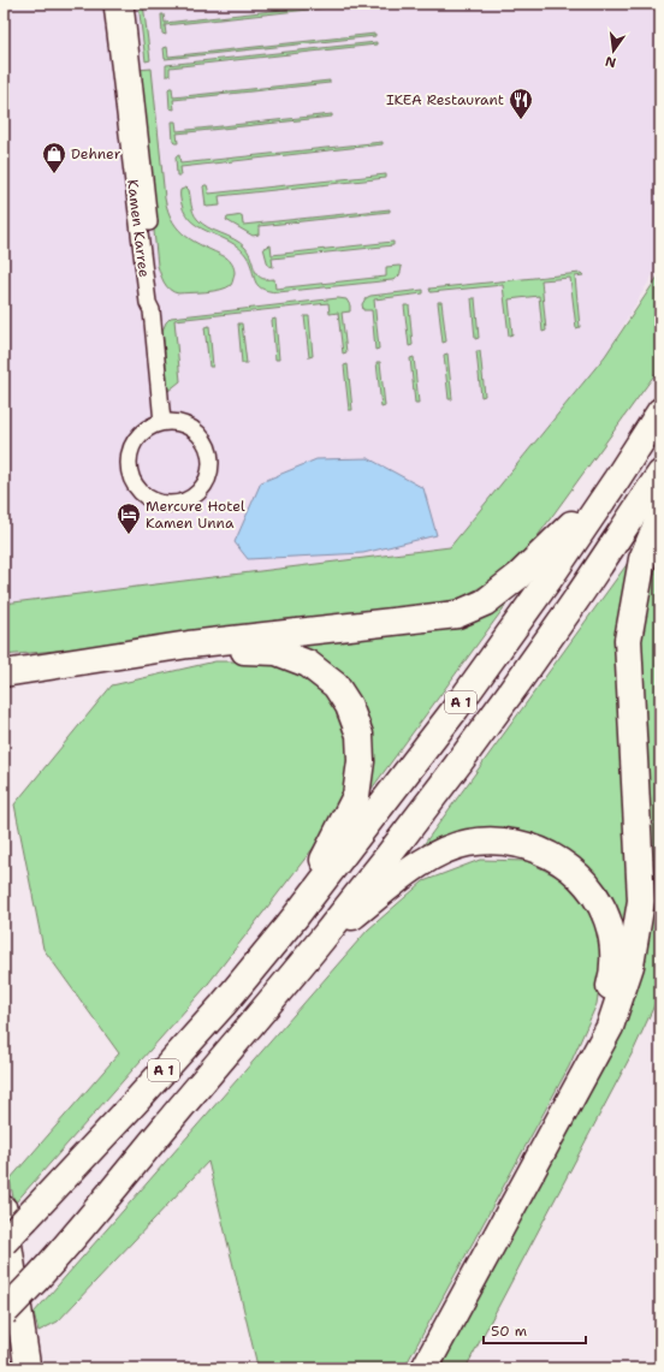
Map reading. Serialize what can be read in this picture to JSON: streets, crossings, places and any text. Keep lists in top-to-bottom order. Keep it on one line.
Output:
{"streets":{"highway":["A 1"],"street":["Kamen Karree"]},"places":{"restaurant":["IKEA Restaurant"],"shop":["Dehner"],"hotel":["Mercure Hotel Kamen Unna"]},"scale_bar":"50 m","north":"bottom"}
